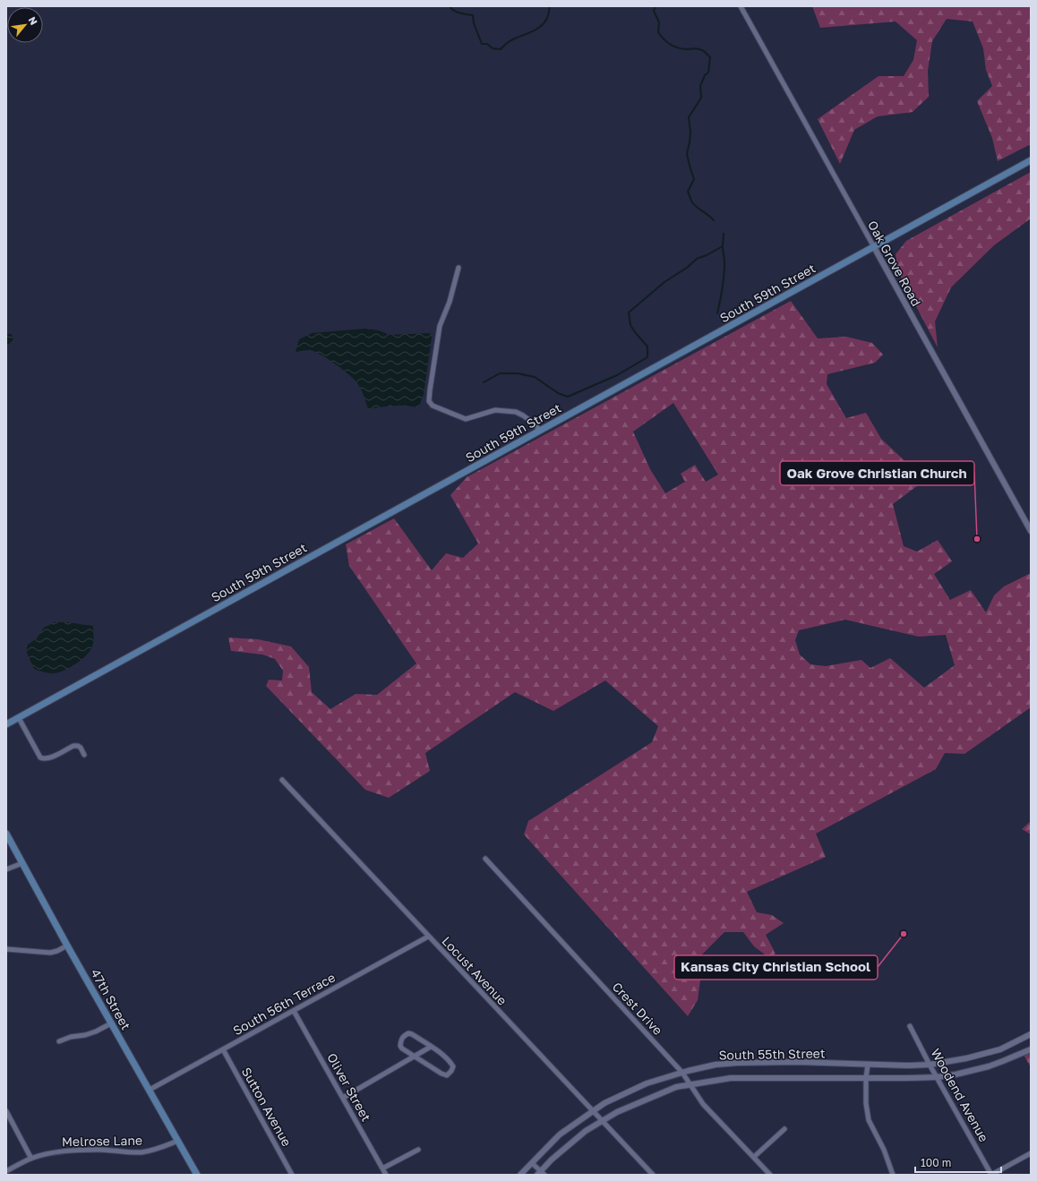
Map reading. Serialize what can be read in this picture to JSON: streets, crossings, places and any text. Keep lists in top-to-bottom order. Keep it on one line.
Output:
{"streets":{"main road":["South 59th Street","47th Street"],"street":["Oak Grove Road","Locust Avenue","South 56th Terrace","Crest Drive","South 55th Street","Oliver Street","Woodend Avenue","Sutton Avenue","Melrose Lane"]},"crossings":[["Oak Grove Road","South 59th Street"],["Locust Avenue","South 56th Terrace"],["Locust Avenue","South 55th Street"],["47th Street","South 56th Terrace"],["47th Street","Melrose Lane"],["South 56th Terrace","Oliver Street"],["South 56th Terrace","Sutton Avenue"],["Crest Drive","South 55th Street"],["South 55th Street","Woodend Avenue"]],"places":["Oak Grove Christian Church","Kansas City Christian School"],"scale_bar":"100 m","north":"top right"}
